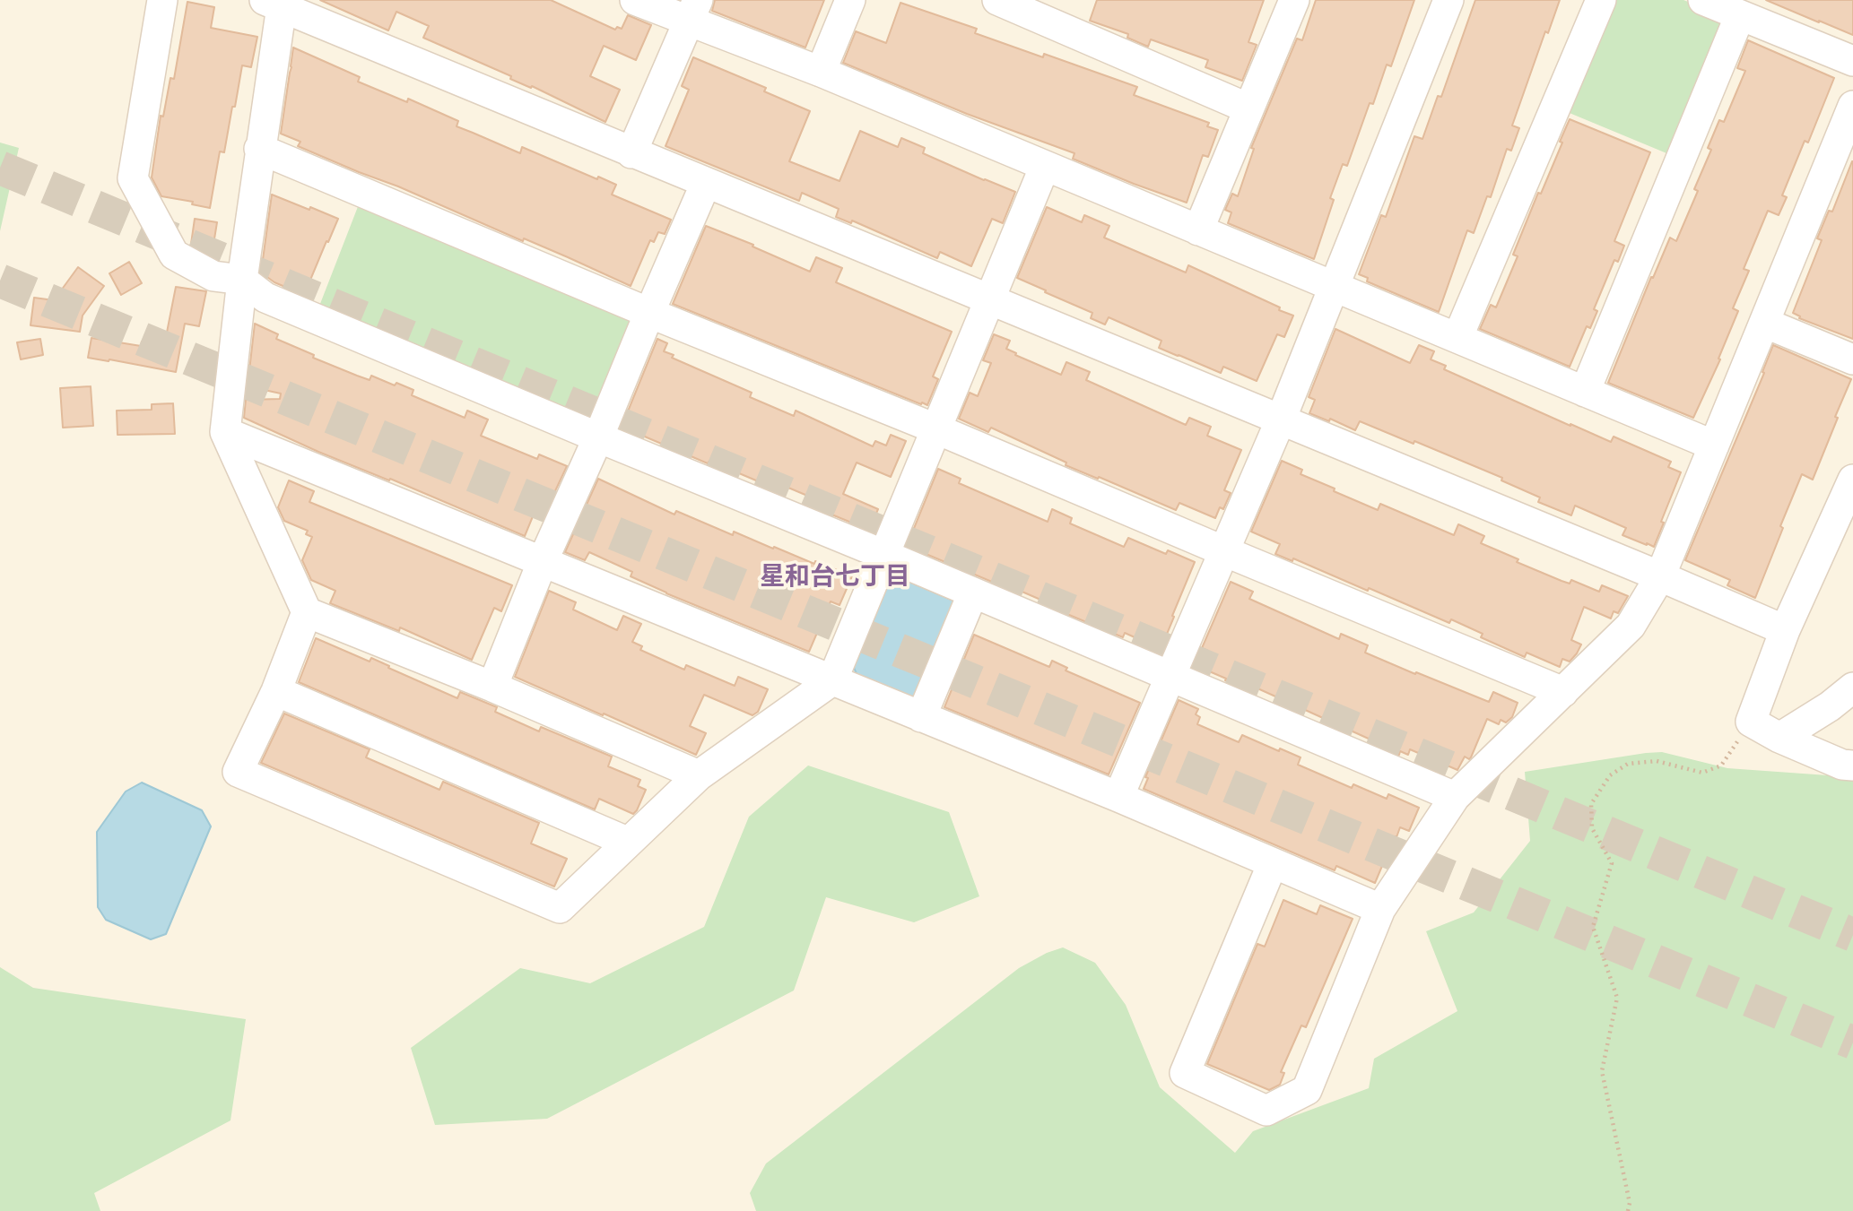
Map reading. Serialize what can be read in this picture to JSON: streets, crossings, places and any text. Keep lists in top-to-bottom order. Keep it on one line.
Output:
{"districts":["星和台七丁目"]}
